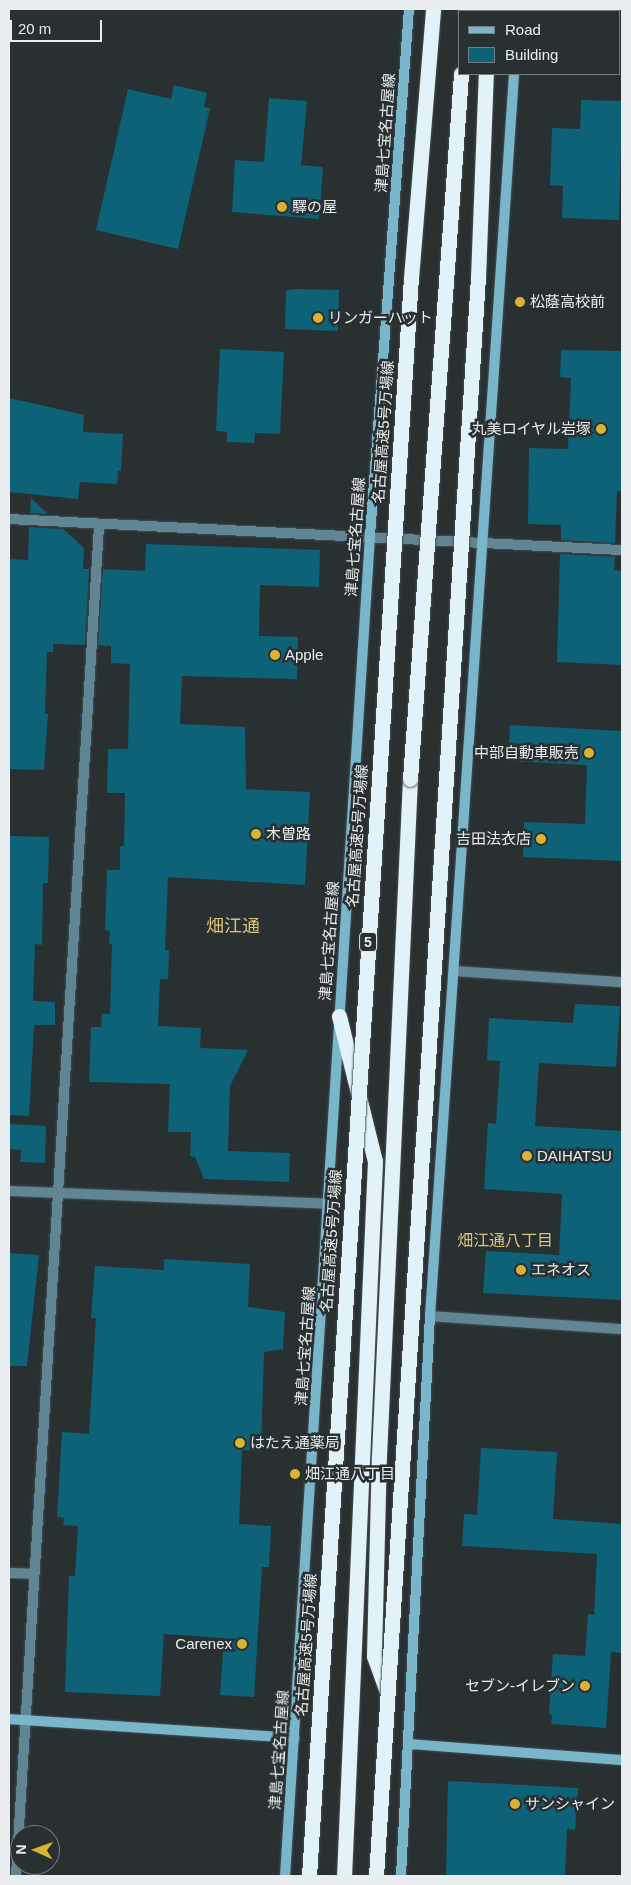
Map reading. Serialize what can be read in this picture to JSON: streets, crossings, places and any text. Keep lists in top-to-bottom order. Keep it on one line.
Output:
{"streets":{"highway":["名古屋高速5号万場線","5"],"main road":["津島七宝名古屋線"]},"districts":["畑江通","畑江通八丁目"],"places":["驛の屋","松蔭高校前","リンガーハット","丸美ロイヤル岩塚","Apple","中部自動車販売","木曽路","吉田法衣店","DAIHATSU","エネオス","はたえ通薬局","畑江通八丁目","Carenex","セブン-イレブン","サンシャイン"],"legend":["Road","Building"],"scale_bar":"20 m","north":"left"}
